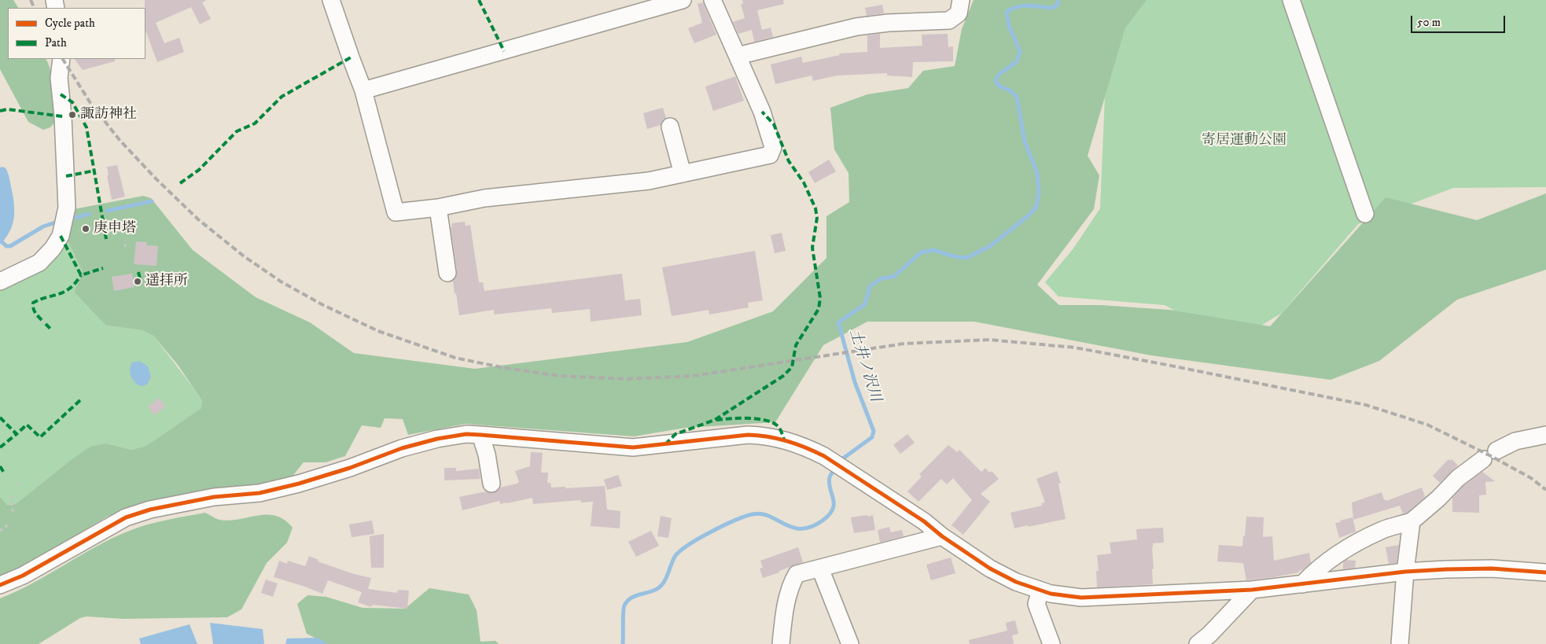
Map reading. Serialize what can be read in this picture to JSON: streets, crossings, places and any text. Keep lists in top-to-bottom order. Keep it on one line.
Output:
{"water":["土井ノ沢川"],"parks":["寄居運動公園"],"places":["諏訪神社","庚申塔","遥拝所"],"legend":["Cycle path","Path"],"scale_bar":"50 m"}
